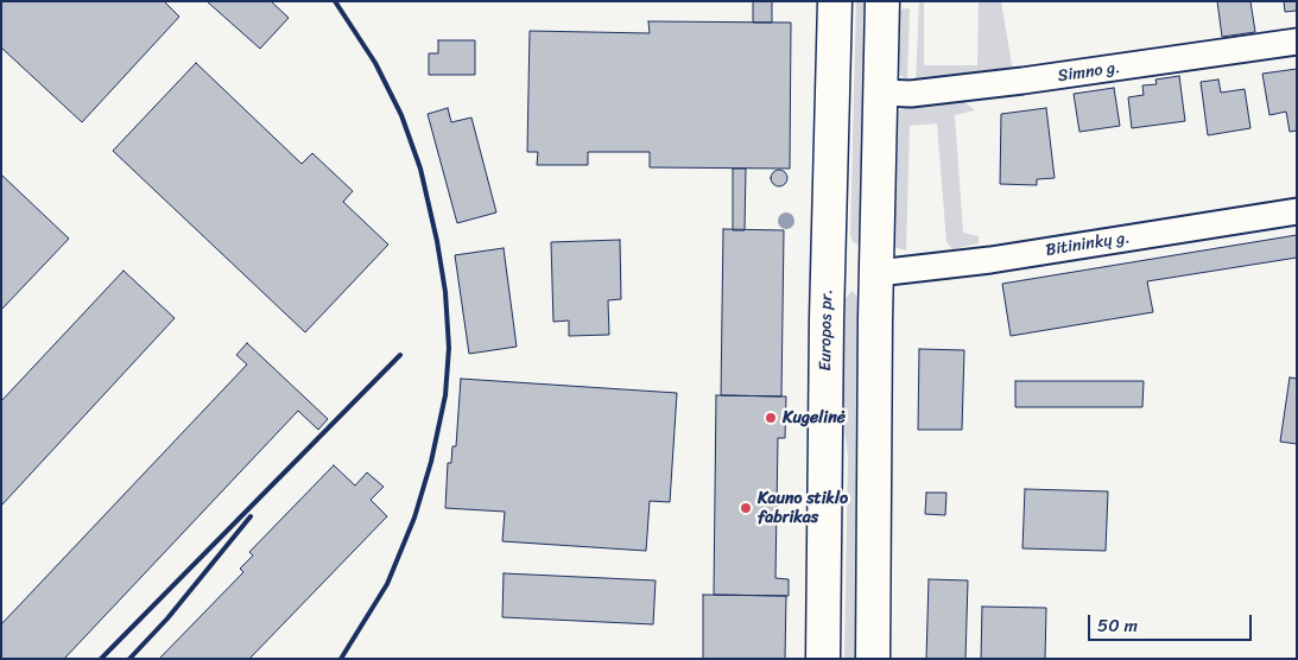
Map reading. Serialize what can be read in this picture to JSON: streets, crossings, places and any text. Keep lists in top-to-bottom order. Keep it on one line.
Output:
{"streets":{"main road":["Europos pr."],"street":["Simno g.","Bitininkų g."]},"places":["Kugelinė","Kauno stiklo fabrikas"],"scale_bar":"50 m"}
